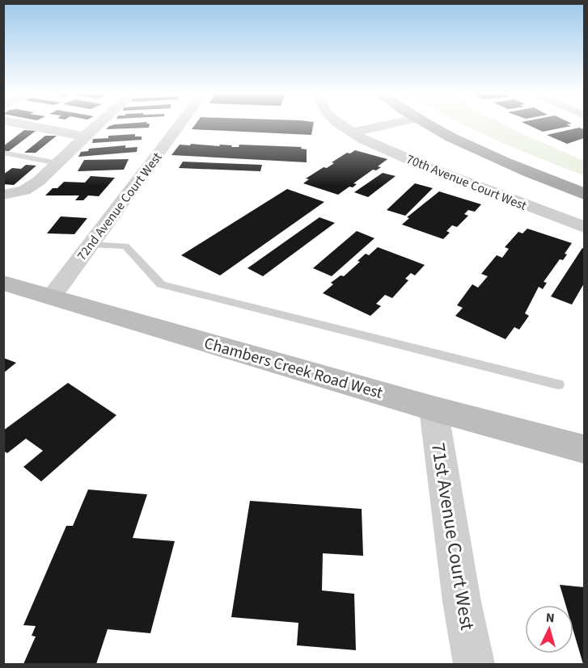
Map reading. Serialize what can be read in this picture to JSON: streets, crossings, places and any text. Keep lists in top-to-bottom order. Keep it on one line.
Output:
{"streets":{"street":["70th Avenue Court West","72nd Avenue Court West","Chambers Creek Road West","71st Avenue Court West"]},"crossings":[["72nd Avenue Court West","Chambers Creek Road West"],["Chambers Creek Road West","71st Avenue Court West"]],"north":"top"}
